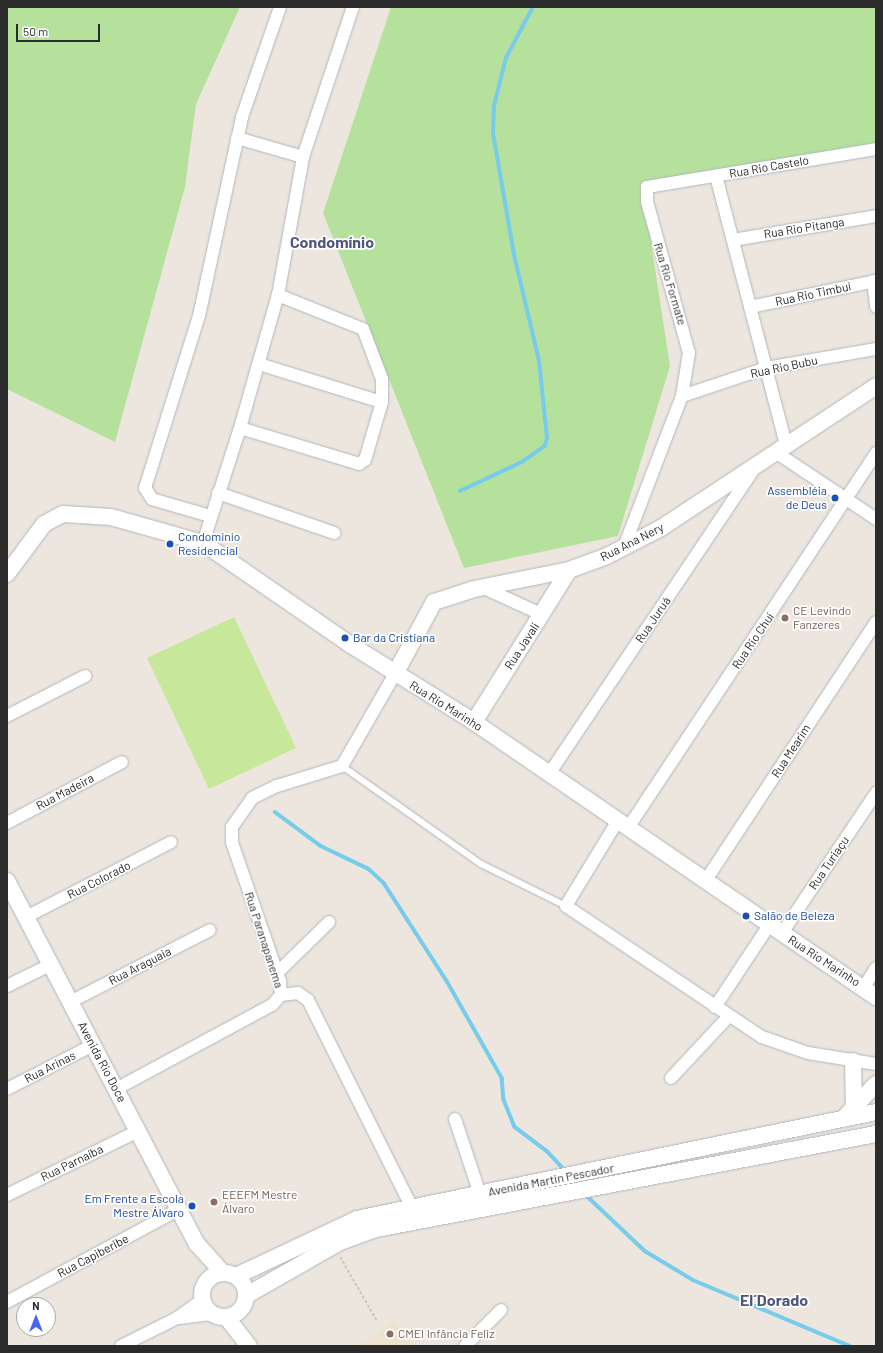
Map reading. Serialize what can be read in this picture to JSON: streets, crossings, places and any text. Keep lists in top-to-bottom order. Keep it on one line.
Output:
{"streets":{"street":["Rua Rio Castelo","Rua Rio Pitanga","Rua Rio Formate","Rua Rio Timbuí","Rua Rio Bubu","Rua Ana Nery","Rua Juruá","Rua Rio Chuí","Rua Javali","Rua Rio Marinho","Rua Mearim","Rua Madeira","Rua Turiaçu","Rua Colorado","Rua Paranapanema","Rua Araguaia","Avenida Rio Doce","Rua Arinas","Rua Parnaíba","Avenida Martin Pescador","Rua Capiberibe"]},"crossings":[["Rua Rio Castelo","Rua Rio Formate"],["Rua Rio Formate","Rua Rio Bubu"],["Rua Ana Nery","Rua Juruá"],["Rua Ana Nery","Rua Javali"],["Rua Ana Nery","Rua Rio Marinho"],["Rua Juruá","Rua Rio Marinho"],["Rua Rio Chuí","Rua Rio Marinho"],["Rua Javali","Rua Rio Marinho"],["Rua Rio Marinho","Rua Mearim"],["Rua Rio Marinho","Rua Turiaçu"],["Rua Colorado","Avenida Rio Doce"],["Rua Paranapanema","Avenida Rio Doce"],["Rua Araguaia","Avenida Rio Doce"],["Avenida Rio Doce","Rua Arinas"],["Avenida Rio Doce","Rua Parnaíba"],["Avenida Rio Doce","Avenida Martin Pescador"],["Avenida Rio Doce","Rua Capiberibe"]],"districts":["Condomínio","El´Dorado"],"places":["Assembléia de Deus","Condominio Residencial","CE Levindo Fanzeres","Bar da Cristiana","Salão de Beleza","EEEFM Mestre Álvaro","Em Frente a Escola Mestre Álvaro","CMEI Infância Feliz"],"scale_bar":"50 m","north":"top"}
